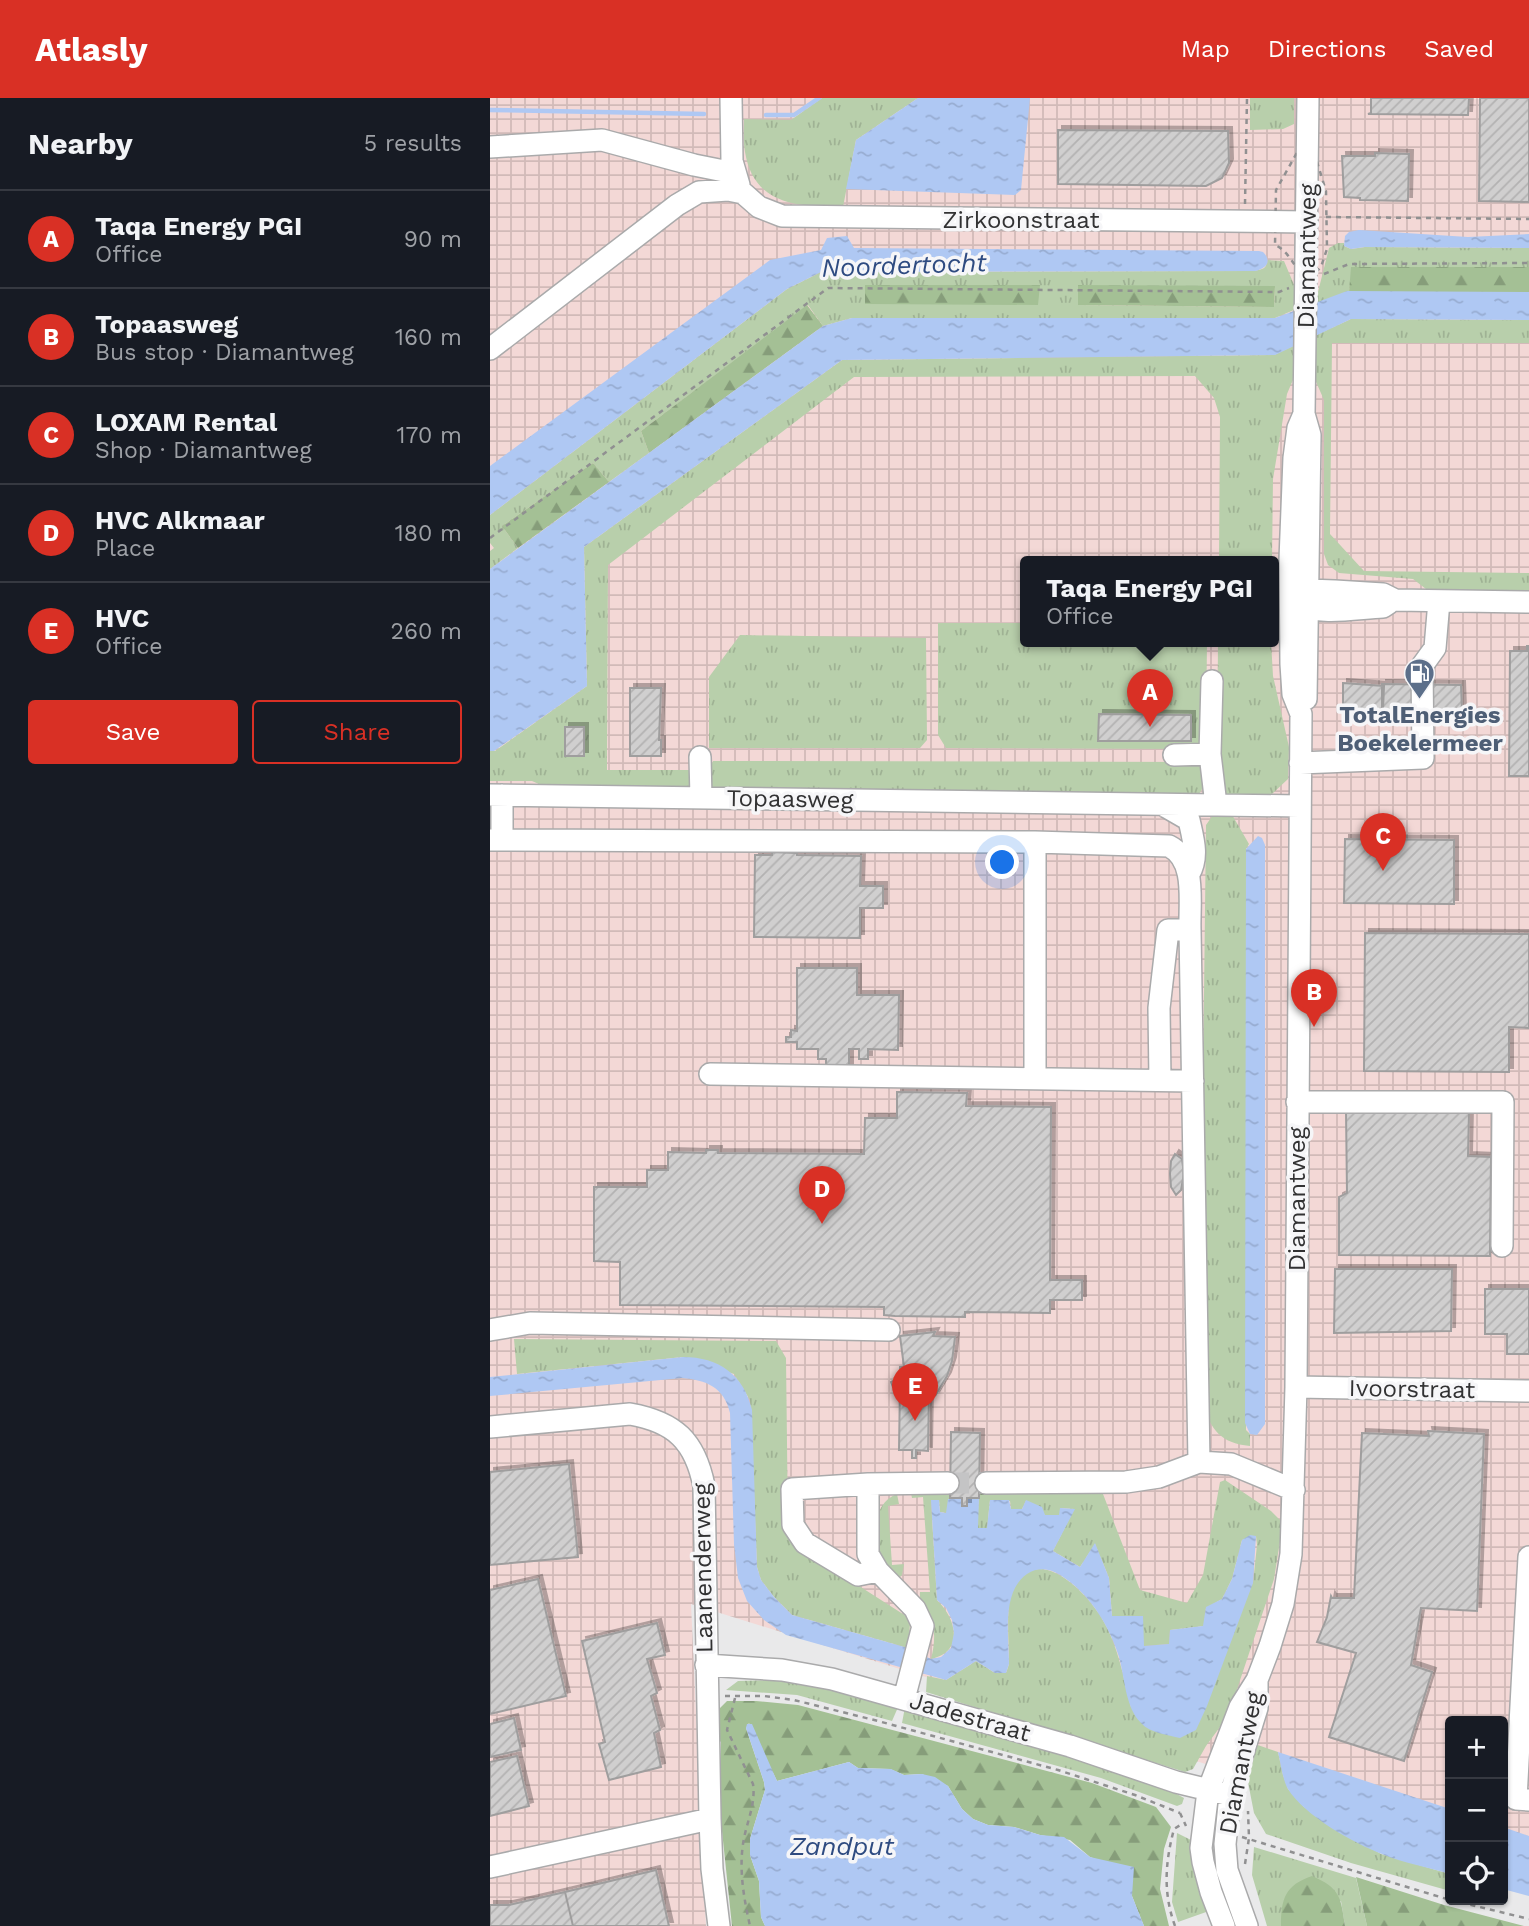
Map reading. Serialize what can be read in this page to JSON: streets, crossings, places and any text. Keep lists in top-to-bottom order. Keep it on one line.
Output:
{"streets":{"street":["Zirkoonstraat","Diamantweg","Topaasweg","Ivoorstraat","Laanenderweg","Jadestraat"]},"crossings":[["Zirkoonstraat","Diamantweg"],["Diamantweg","Topaasweg"],["Diamantweg","Ivoorstraat"],["Diamantweg","Jadestraat"],["Laanenderweg","Jadestraat"]],"water":["Noordertocht","Zandput"],"places":{"fuel station":["TotalEnergies Boekelermeer"]},"page":{"header":"Atlasly","nav":["Map","Directions","Saved"],"heading":["Nearby","5 results"],"list":[{"mark":"A","name":"Taqa Energy PGI","note":"Office","value":"90 m"},{"mark":"B","name":"Topaasweg","note":"Bus stop · Diamantweg","value":"160 m"},{"mark":"C","name":"LOXAM Rental","note":"Shop · Diamantweg","value":"170 m"},{"mark":"D","name":"HVC Alkmaar","note":"Place","value":"180 m"},{"mark":"E","name":"HVC","note":"Office","value":"260 m"}],"popup":["Taqa Energy PGI","Office"],"pins":["A","C","B","D","E"],"buttons":["Save","Share"],"map_buttons":["+","−"]}}
